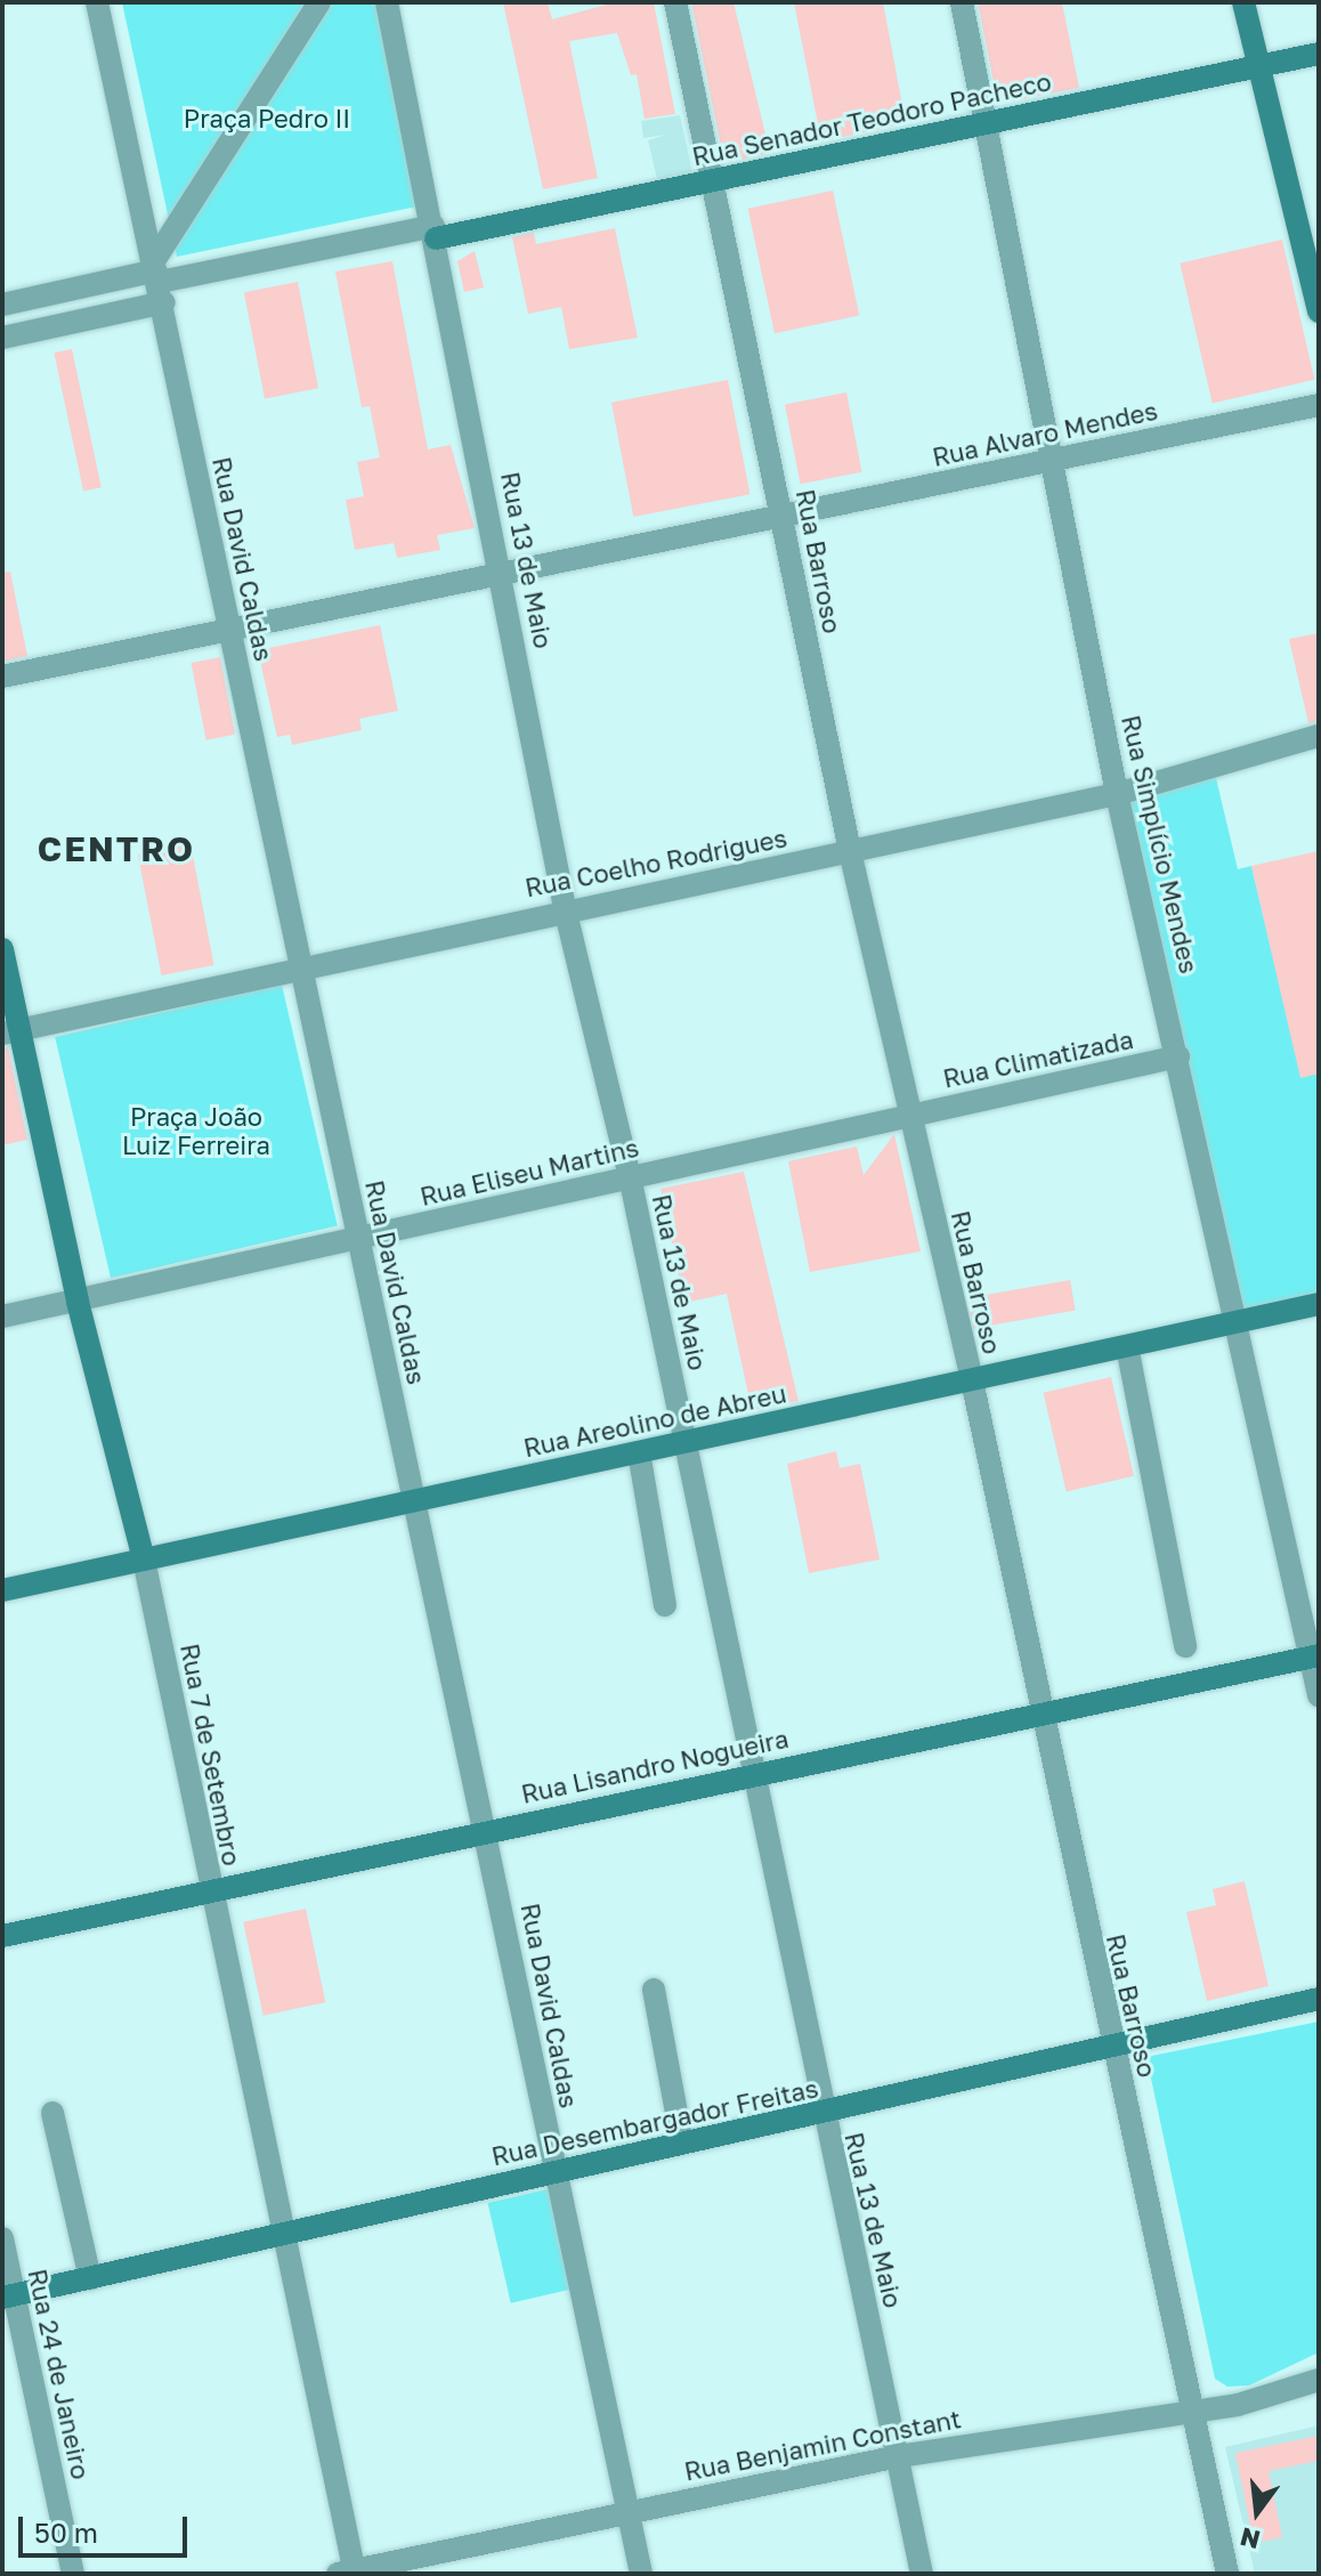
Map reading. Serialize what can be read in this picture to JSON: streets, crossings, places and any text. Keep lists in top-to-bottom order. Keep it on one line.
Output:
{"streets":{"street":["Rua Senador Teodoro Pacheco","Rua Alvaro Mendes","Rua David Caldas","Rua 13 de Maio","Rua Barroso","Rua Simplício Mendes","Rua Coelho Rodrigues","Rua Climatizada","Rua Eliseu Martins","Rua Areolino de Abreu","Rua 7 de Setembro","Rua Lisandro Nogueira","Rua Desembargador Freitas","Rua 24 de Janeiro","Rua Benjamin Constant"]},"crossings":[["Rua Senador Teodoro Pacheco","Rua David Caldas"],["Rua Senador Teodoro Pacheco","Rua 13 de Maio"],["Rua Senador Teodoro Pacheco","Rua Barroso"],["Rua Senador Teodoro Pacheco","Rua Simplício Mendes"],["Rua Alvaro Mendes","Rua David Caldas"],["Rua Alvaro Mendes","Rua 13 de Maio"],["Rua Alvaro Mendes","Rua Barroso"],["Rua Alvaro Mendes","Rua Simplício Mendes"],["Rua David Caldas","Rua Coelho Rodrigues"],["Rua David Caldas","Rua Eliseu Martins"],["Rua David Caldas","Rua Areolino de Abreu"],["Rua David Caldas","Rua Lisandro Nogueira"],["Rua David Caldas","Rua Desembargador Freitas"],["Rua David Caldas","Rua Benjamin Constant"],["Rua 13 de Maio","Rua Coelho Rodrigues"],["Rua 13 de Maio","Rua Eliseu Martins"],["Rua 13 de Maio","Rua Areolino de Abreu"],["Rua 13 de Maio","Rua Lisandro Nogueira"],["Rua 13 de Maio","Rua Desembargador Freitas"],["Rua 13 de Maio","Rua Benjamin Constant"],["Rua Barroso","Rua Coelho Rodrigues"],["Rua Barroso","Rua Climatizada"],["Rua Barroso","Rua Eliseu Martins"],["Rua Barroso","Rua Areolino de Abreu"],["Rua Barroso","Rua Lisandro Nogueira"],["Rua Barroso","Rua Desembargador Freitas"],["Rua Barroso","Rua Benjamin Constant"],["Rua Simplício Mendes","Rua Coelho Rodrigues"],["Rua Simplício Mendes","Rua Climatizada"],["Rua Simplício Mendes","Rua Areolino de Abreu"],["Rua Simplício Mendes","Rua Lisandro Nogueira"],["Rua Coelho Rodrigues","Rua 7 de Setembro"],["Rua Climatizada","Rua Eliseu Martins"],["Rua Eliseu Martins","Rua 7 de Setembro"],["Rua Areolino de Abreu","Rua 7 de Setembro"],["Rua 7 de Setembro","Rua Lisandro Nogueira"],["Rua 7 de Setembro","Rua Desembargador Freitas"],["Rua 7 de Setembro","Rua Benjamin Constant"],["Rua Desembargador Freitas","Rua 24 de Janeiro"]],"districts":["CENTRO"],"parks":["Praça Pedro II","Praça João Luiz Ferreira"],"scale_bar":"50 m","north":"bottom"}
